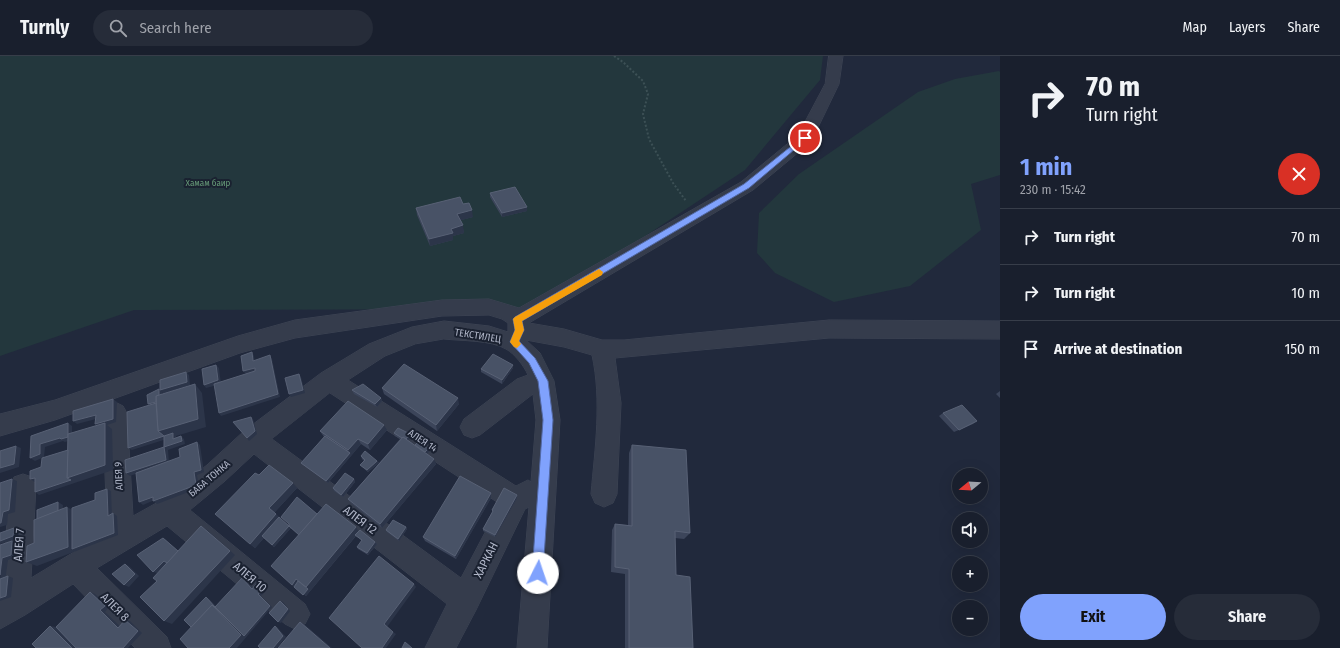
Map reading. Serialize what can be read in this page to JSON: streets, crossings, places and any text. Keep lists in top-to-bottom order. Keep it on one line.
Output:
{"streets":{"street":["ТЕКСТИЛЕЦ","АЛЕЯ 14","АЛЕЯ 9","БАБА ТОНКА","АЛЕЯ 12","АЛЕЯ 7","ХАРКАН","АЛЕЯ 10","АЛЕЯ 8"]},"crossings":[["ТЕКСТИЛЕЦ","БАБА ТОНКА"],["АЛЕЯ 14","БАБА ТОНКА"],["АЛЕЯ 14","ХАРКАН"],["АЛЕЯ 9","БАБА ТОНКА"],["БАБА ТОНКА","АЛЕЯ 12"],["БАБА ТОНКА","АЛЕЯ 7"],["БАБА ТОНКА","АЛЕЯ 10"],["БАБА ТОНКА","АЛЕЯ 8"],["АЛЕЯ 12","ХАРКАН"]],"parks":["Хамам баир"],"north":"left","page":{"header":"Turnly","search":"Search here","nav":["Map","Layers","Share"],"turn":["70 m","Turn right"],"heading":["1 min","230 m · 15:42"],"list":[{"name":"Turn right","value":"70 m"},{"name":"Turn right","value":"10 m"},{"name":"Arrive at destination","value":"150 m"}],"map_buttons":["+","−"],"buttons":["Exit","Share"]}}
